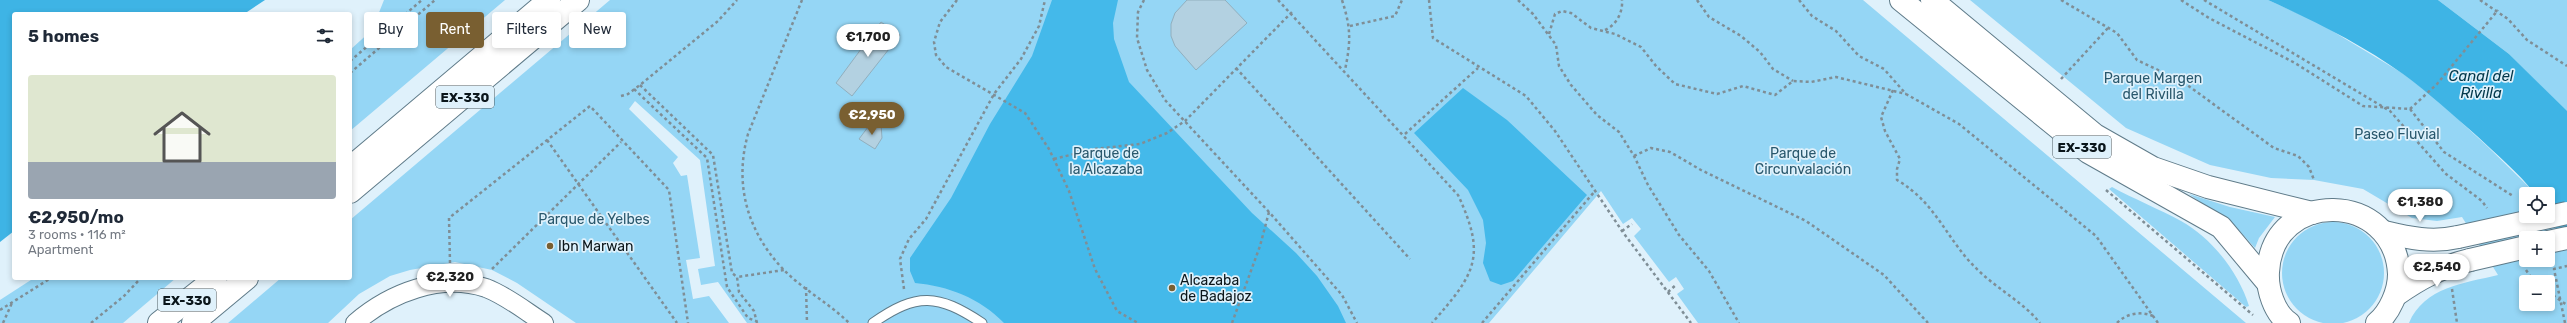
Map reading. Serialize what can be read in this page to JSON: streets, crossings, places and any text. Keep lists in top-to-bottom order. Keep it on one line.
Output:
{"streets":{"main road":["EX-330"]},"water":["Canal del Rivilla"],"parks":["Parque Margen del Rivilla","Paseo Fluvial","Parque de la Alcazaba","Parque de Circunvalación","Parque de Yelbes"],"places":["Ibn Marwan","Alcazaba de Badajoz"],"page":{"chip":["Buy","Rent","Filters","New"],"heading":"5 homes","price":["€1,700","€2,950","€1,380","€2,540","€2,320"],"list":[{"name":"€2,950/mo","note":"3 rooms · 116 m² · Apartment"}],"map_buttons":["+","−"]}}
